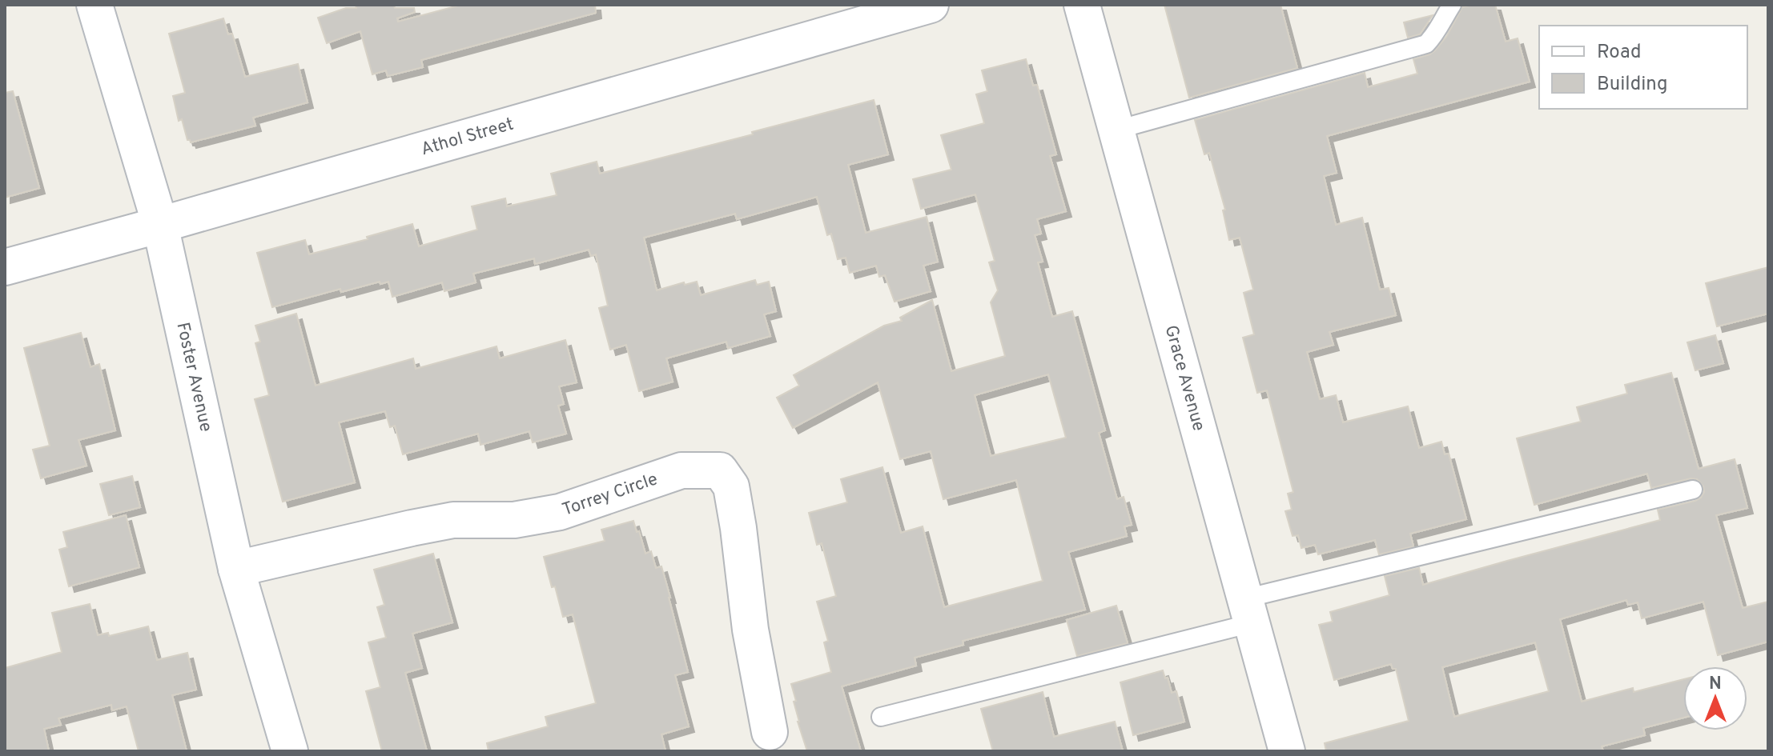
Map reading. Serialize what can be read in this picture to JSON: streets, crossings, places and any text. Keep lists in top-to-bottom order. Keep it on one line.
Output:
{"streets":{"street":["Athol Street","Foster Avenue","Grace Avenue","Torrey Circle"]},"crossings":[["Athol Street","Foster Avenue"],["Foster Avenue","Torrey Circle"]],"legend":["Road","Building"],"north":"top"}
